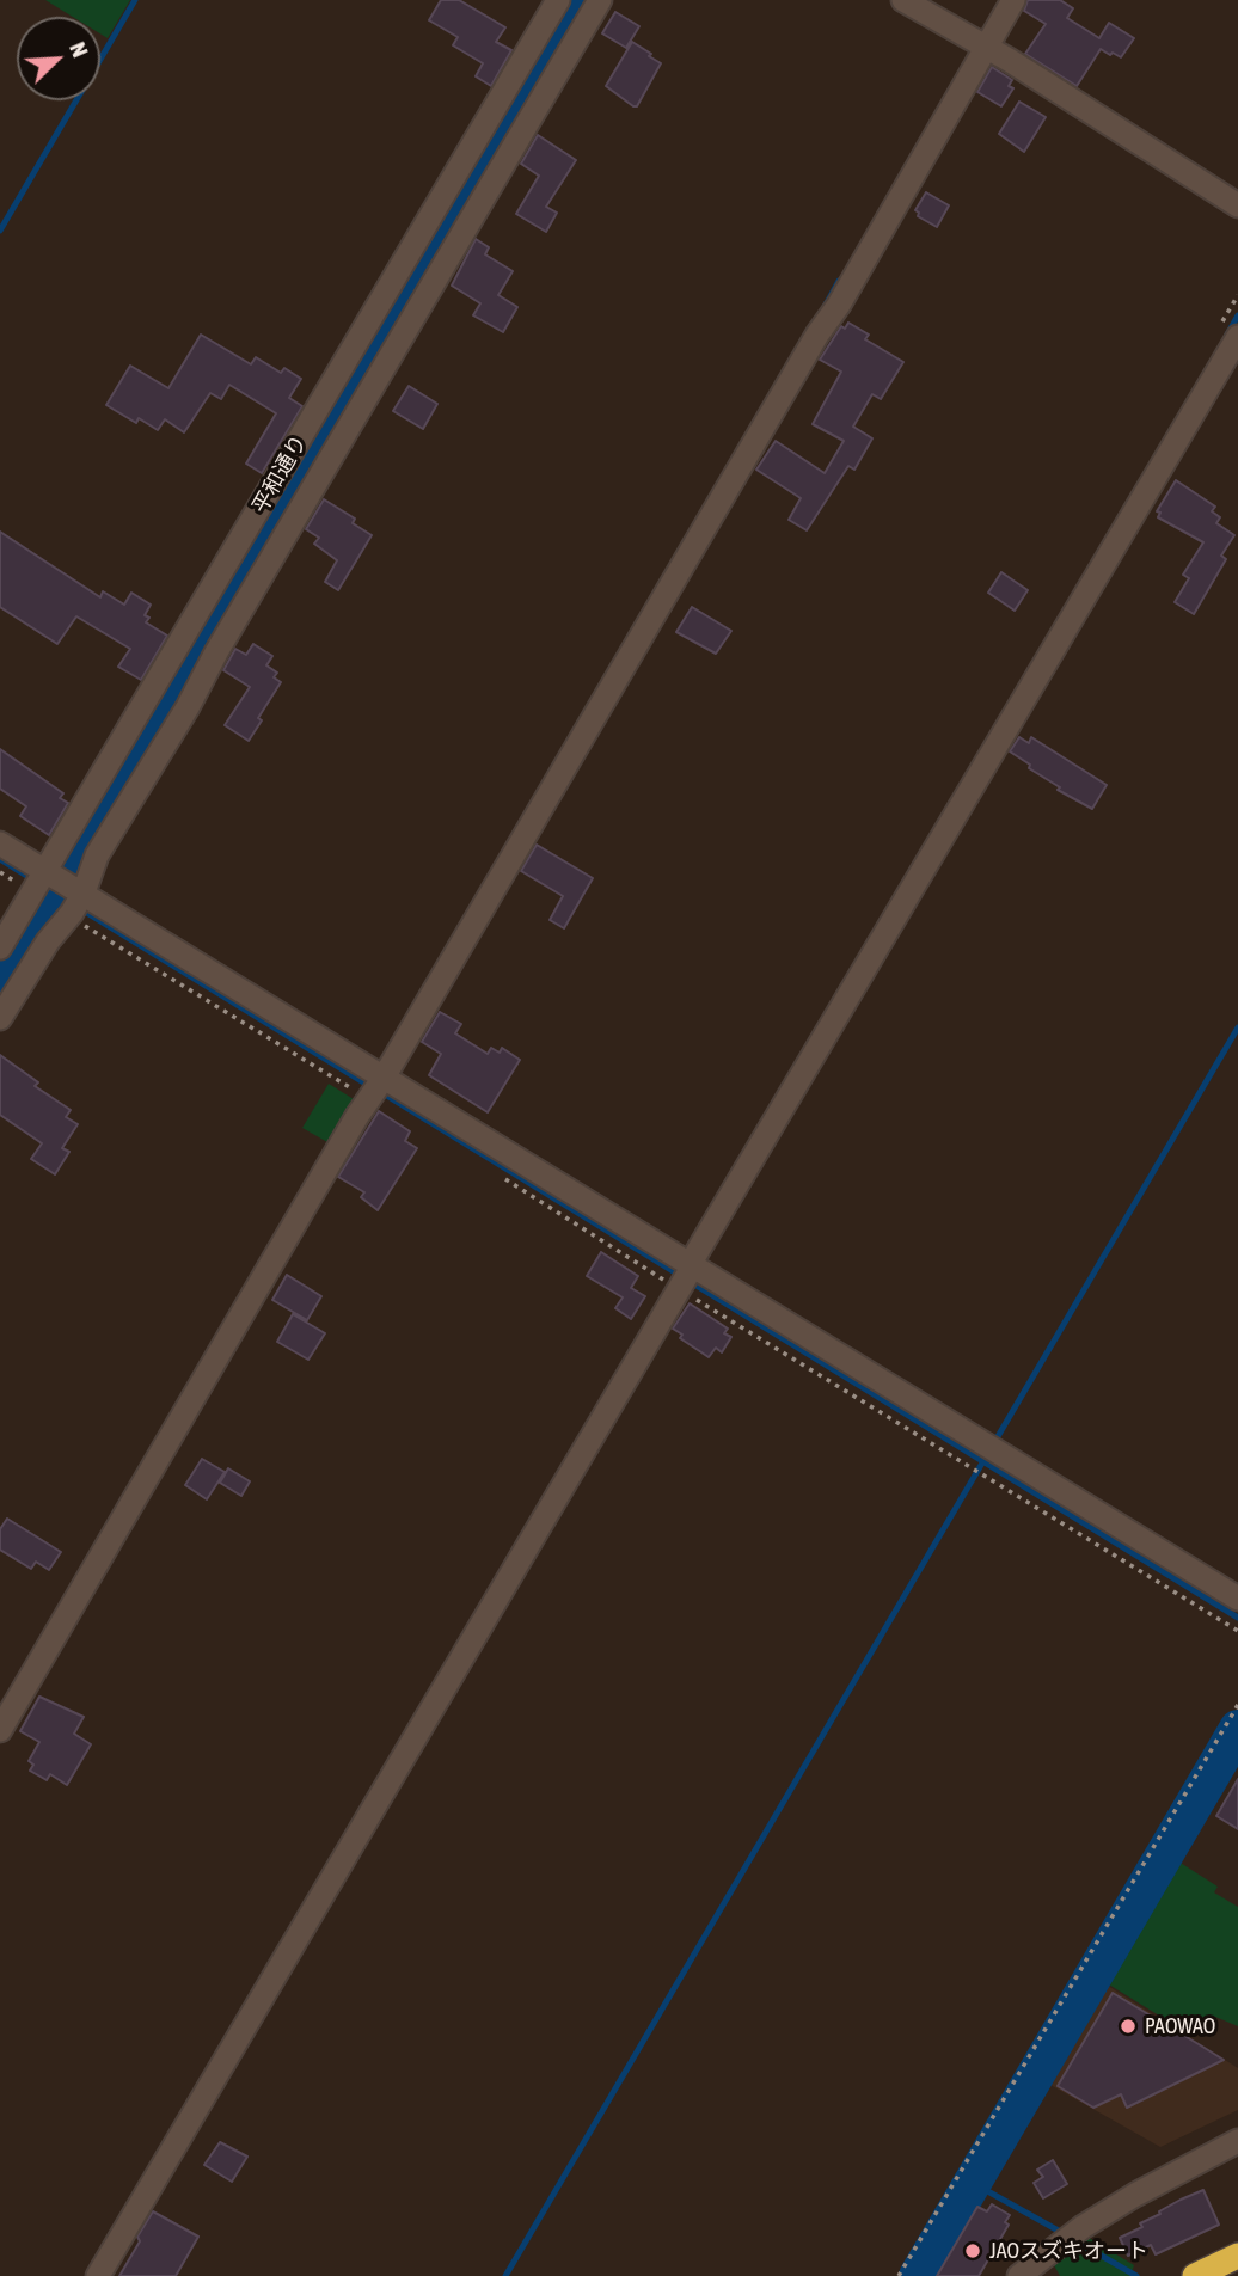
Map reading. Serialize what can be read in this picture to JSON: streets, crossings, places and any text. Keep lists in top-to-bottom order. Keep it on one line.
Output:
{"streets":{"street":["平和通り"]},"places":["PAOWAO","JAOスズキオート"],"north":"top right"}
